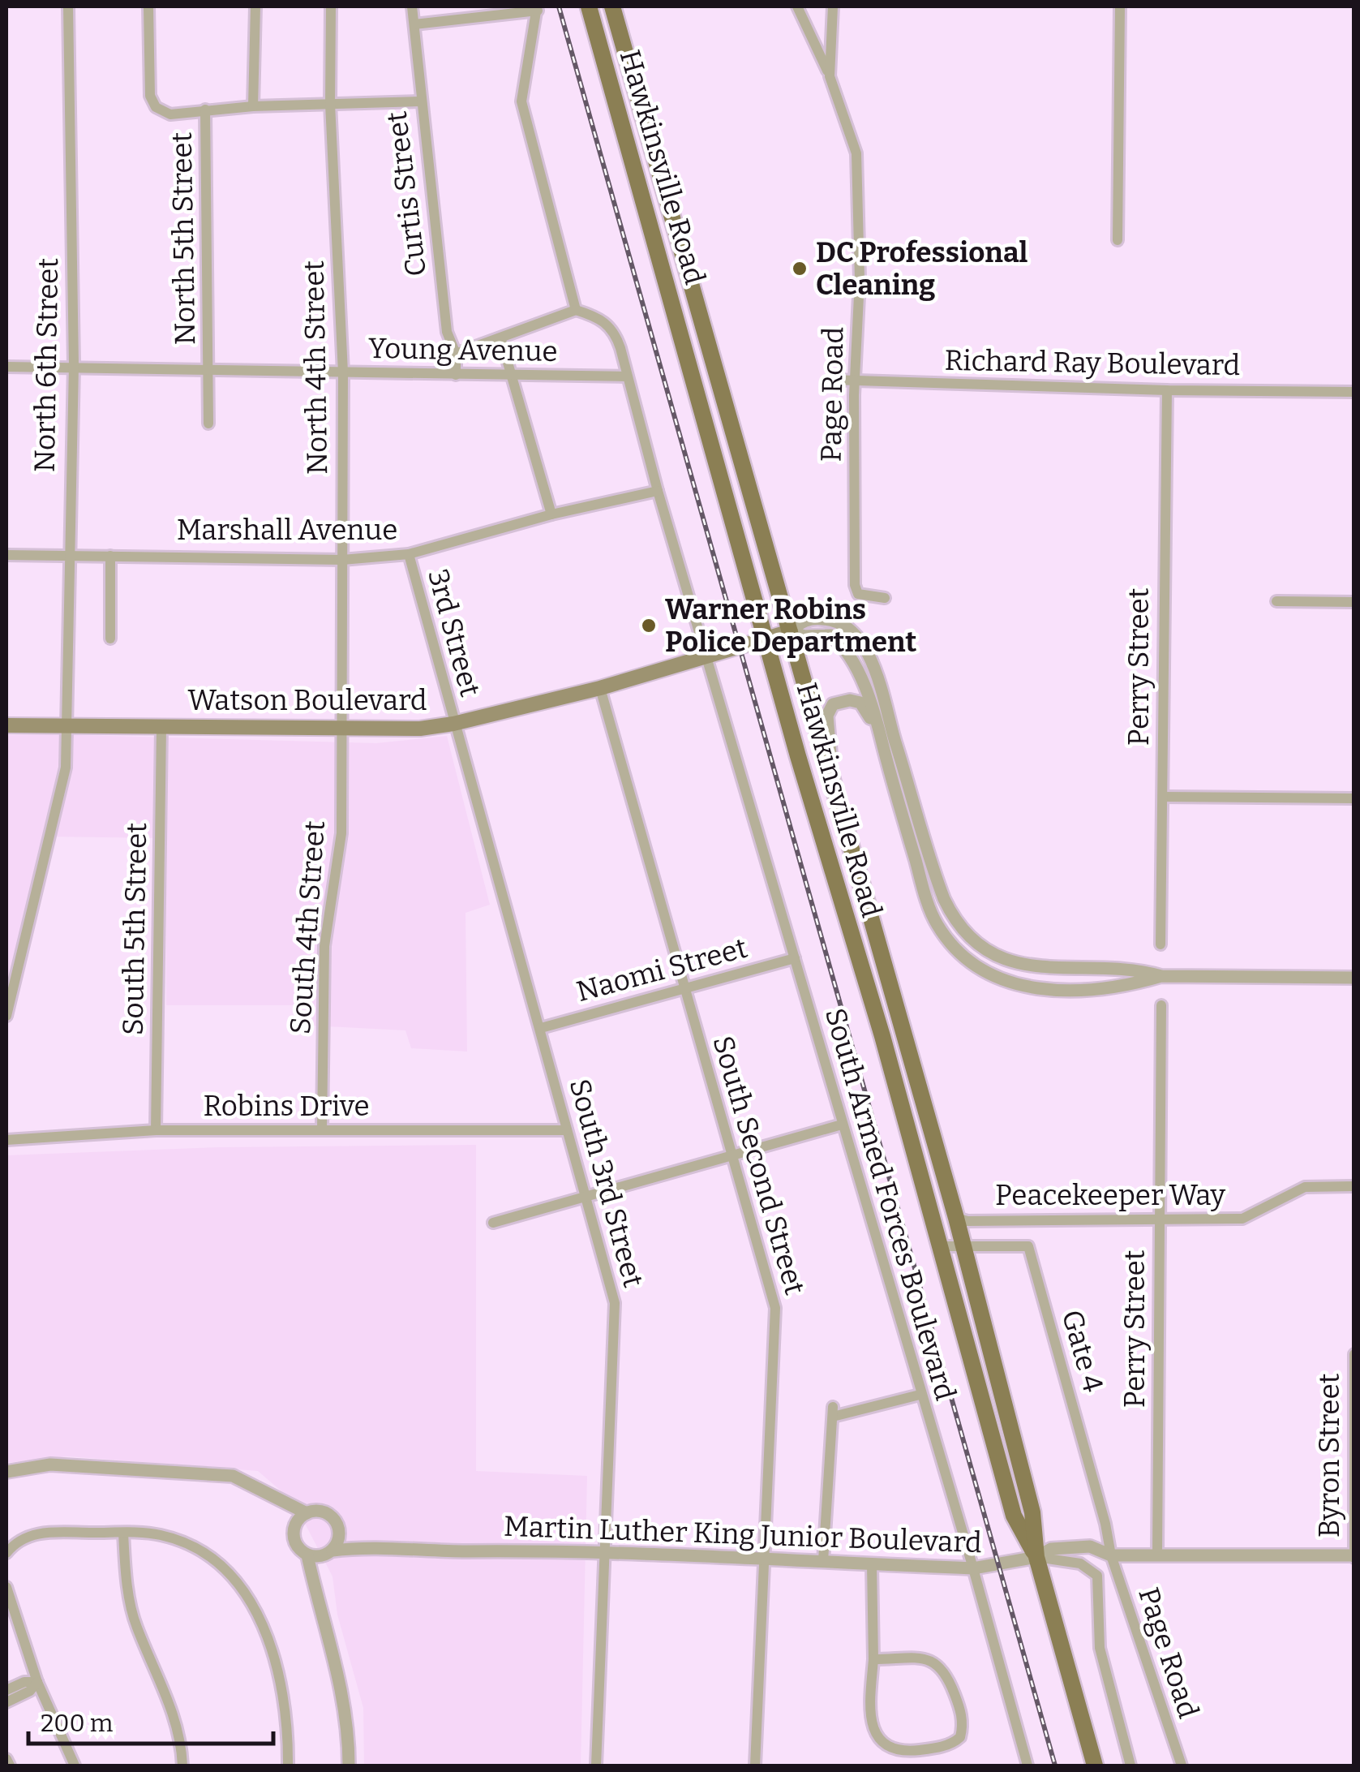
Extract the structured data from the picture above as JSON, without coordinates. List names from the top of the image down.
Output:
{
  "streets": {
    "main road": ["Hawkinsville Road", "Watson Boulevard"],
    "street": [
      "Curtis Street",
      "North 5th Street",
      "Young Avenue",
      "Richard Ray Boulevard",
      "North 6th Street",
      "North 4th Street",
      "Page Road",
      "Marshall Avenue",
      "3rd Street",
      "Perry Street",
      "South 4th Street",
      "South 5th Street",
      "Naomi Street",
      "Robins Drive",
      "South Second Street",
      "South 3rd Street",
      "Peacekeeper Way",
      "South Armed Forces Boulevard",
      "Gate 4",
      "Byron Street",
      "Martin Luther King Junior Boulevard"
    ]
  },
  "crossings": [
    ["Hawkinsville Road", "Watson Boulevard"],
    ["Hawkinsville Road", "Peacekeeper Way"],
    ["Hawkinsville Road", "Gate 4"],
    ["Hawkinsville Road", "Martin Luther King Junior Boulevard"],
    ["Curtis Street", "Young Avenue"],
    ["North 5th Street", "Young Avenue"],
    ["Young Avenue", "North 6th Street"],
    ["Young Avenue", "North 4th Street"],
    ["Young Avenue", "South Armed Forces Boulevard"],
    ["Richard Ray Boulevard", "Page Road"],
    ["Richard Ray Boulevard", "Perry Street"],
    ["North 6th Street", "Marshall Avenue"],
    ["North 6th Street", "Watson Boulevard"],
    ["North 4th Street", "Marshall Avenue"],
    ["North 4th Street", "Watson Boulevard"],
    ["North 4th Street", "South 4th Street"],
    ["Page Road", "Gate 4"],
    ["Page Road", "Martin Luther King Junior Boulevard"],
    ["Marshall Avenue", "3rd Street"],
    ["Marshall Avenue", "South Armed Forces Boulevard"],
    ["3rd Street", "Watson Boulevard"],
    ["3rd Street", "South 3rd Street"],
    ["Perry Street", "Peacekeeper Way"],
    ["Perry Street", "Martin Luther King Junior Boulevard"],
    ["Watson Boulevard", "South 4th Street"],
    ["Watson Boulevard", "South 5th Street"],
    ["Watson Boulevard", "South Second Street"],
    ["Watson Boulevard", "South 3rd Street"],
    ["Watson Boulevard", "South Armed Forces Boulevard"],
    ["South 4th Street", "Robins Drive"],
    ["South 5th Street", "Robins Drive"],
    ["Naomi Street", "South Second Street"],
    ["Naomi Street", "South 3rd Street"],
    ["Naomi Street", "South Armed Forces Boulevard"],
    ["Robins Drive", "South 3rd Street"],
    ["South Second Street", "Martin Luther King Junior Boulevard"],
    ["South 3rd Street", "Martin Luther King Junior Boulevard"],
    ["South Armed Forces Boulevard", "Martin Luther King Junior Boulevard"],
    ["Gate 4", "Martin Luther King Junior Boulevard"],
    ["Byron Street", "Martin Luther King Junior Boulevard"]
  ],
  "places": ["DC Professional Cleaning", "Warner Robins Police Department"],
  "scale_bar": "200 m"
}
